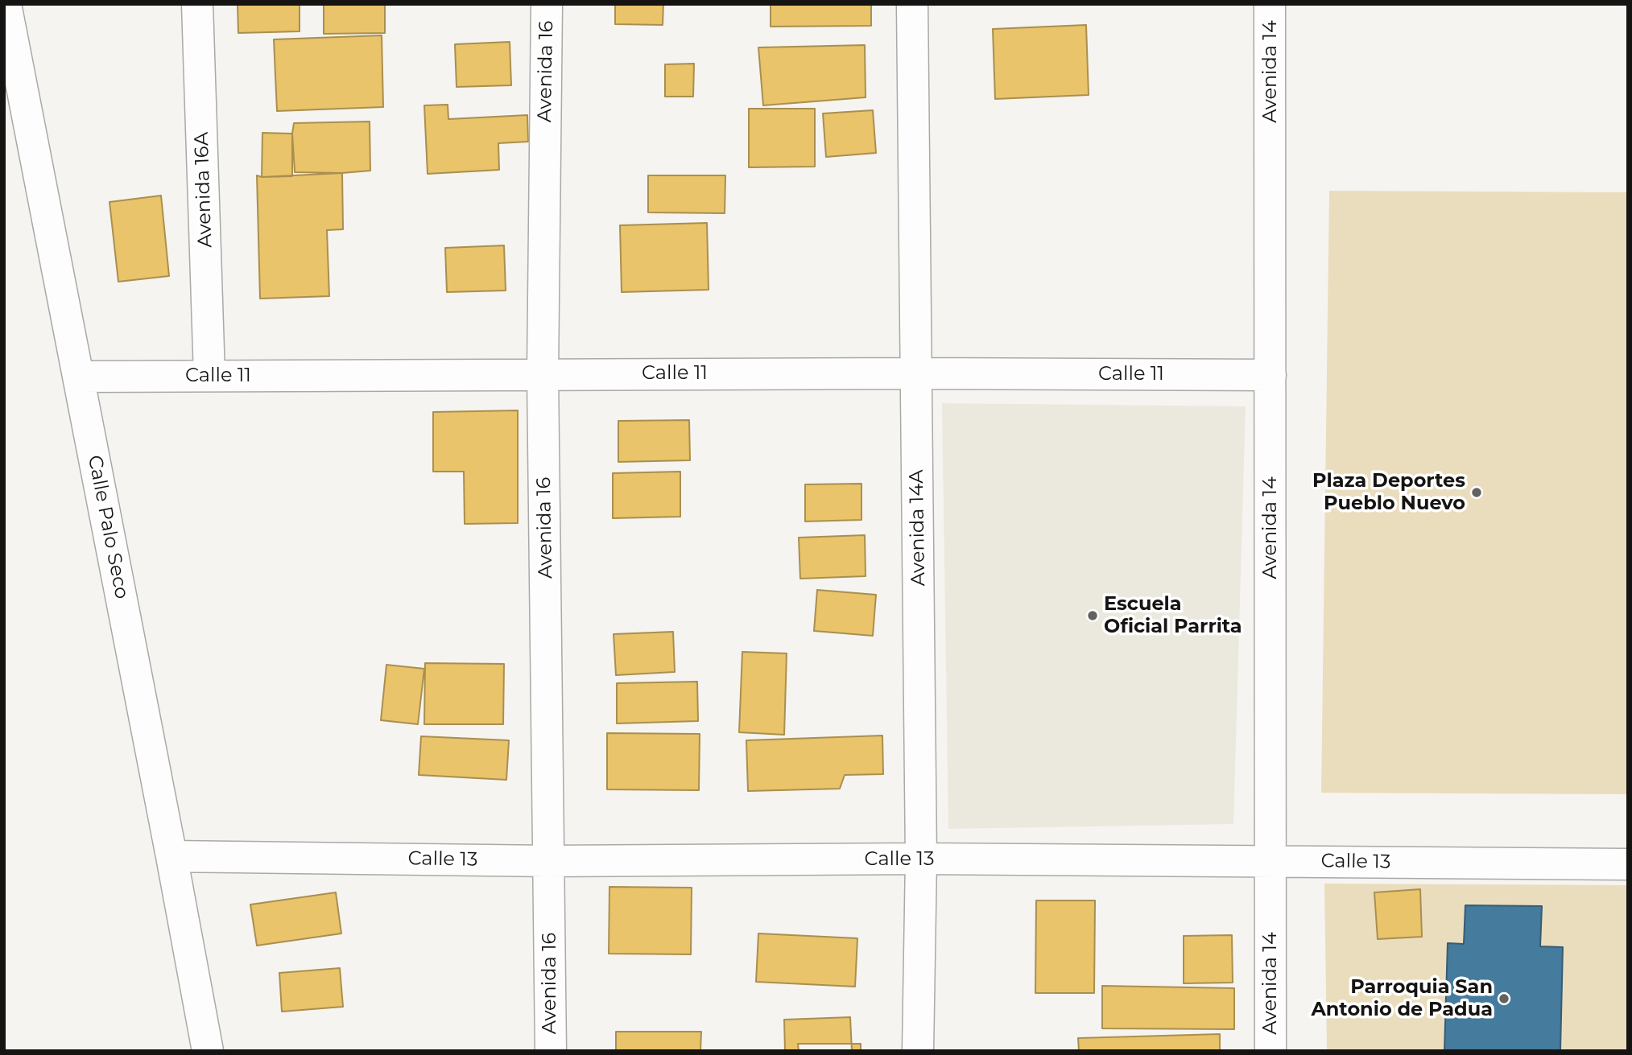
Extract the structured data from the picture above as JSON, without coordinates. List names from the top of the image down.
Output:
{
  "streets": {
    "street": [
      "Avenida 16",
      "Avenida 14",
      "Avenida 16A",
      "Calle 11",
      "Calle Palo Seco",
      "Avenida 14A",
      "Calle 13"
    ]
  },
  "crossings": [
    ["Avenida 16", "Calle 11"],
    ["Avenida 16", "Calle 13"],
    ["Avenida 14", "Calle 11"],
    ["Avenida 14", "Calle 13"],
    ["Avenida 16A", "Calle 11"],
    ["Calle 11", "Calle Palo Seco"],
    ["Calle 11", "Avenida 14A"],
    ["Calle Palo Seco", "Calle 13"],
    ["Avenida 14A", "Calle 13"]
  ],
  "places": ["Plaza Deportes Pueblo Nuevo", "Escuela Oficial Parrita", "Parroquia San Antonio de Padua"]
}
